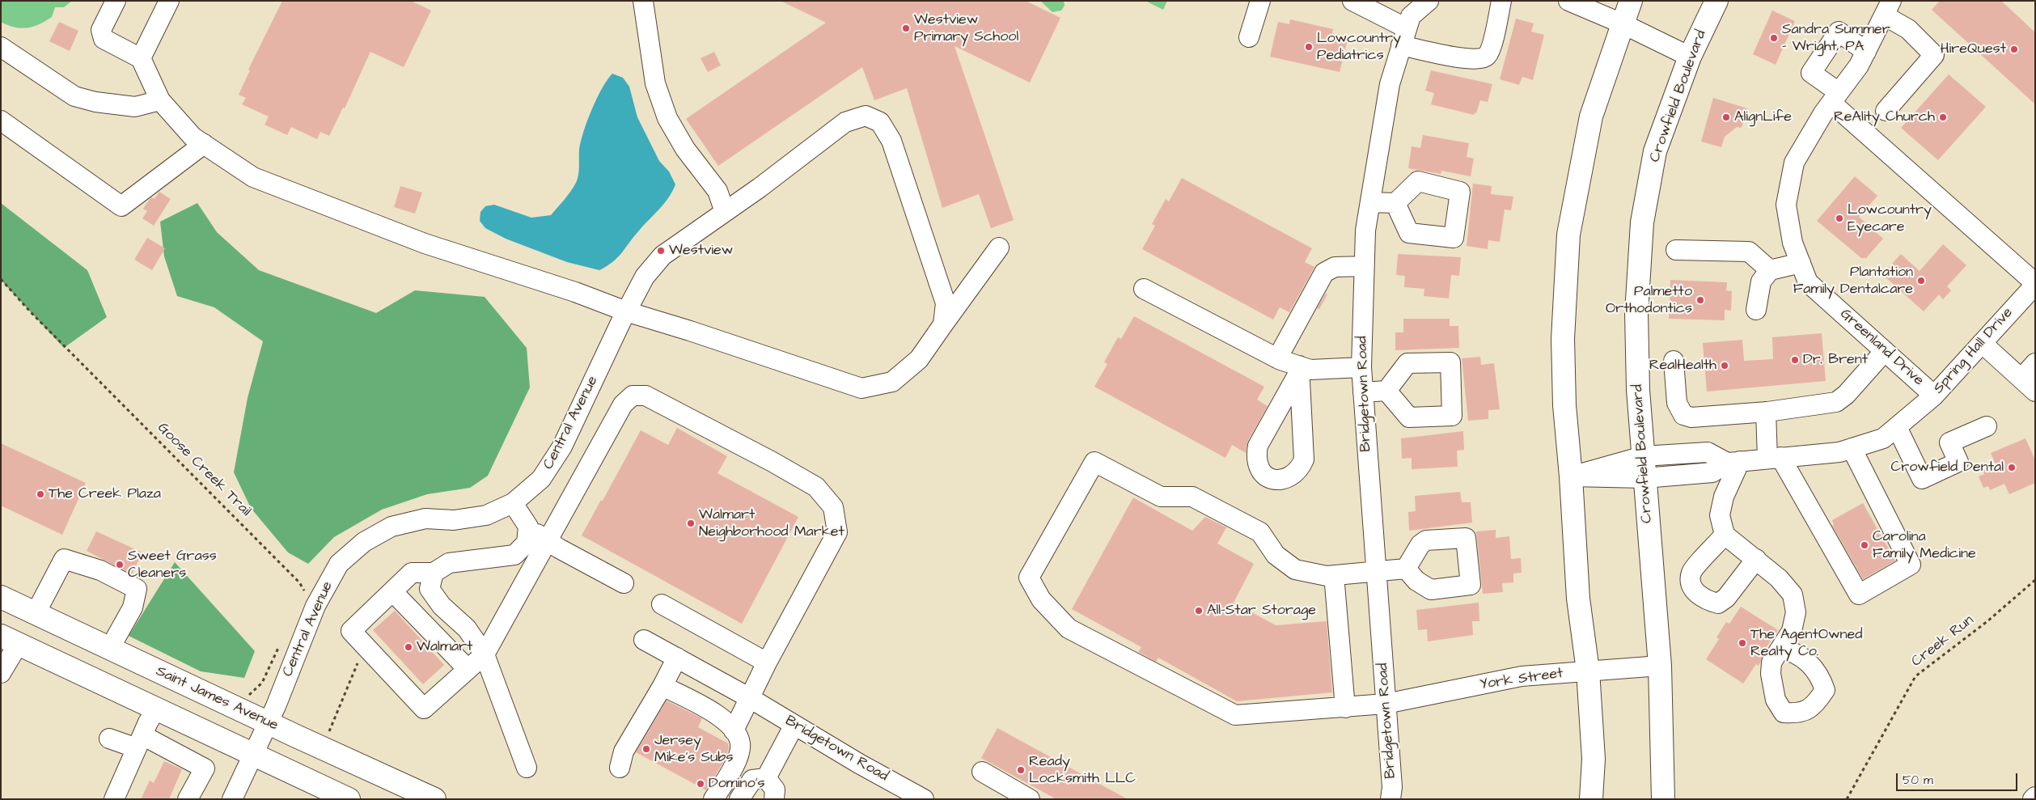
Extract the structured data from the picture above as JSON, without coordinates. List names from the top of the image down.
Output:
{
  "streets": {
    "main road": ["Crowfield Boulevard", "Saint James Avenue"],
    "street": [
      "Greenland Drive",
      "Spring Hall Drive",
      "Bridgetown Road",
      "Central Avenue",
      "York Street"
    ],
    "path": ["Goose Creek Trail", "Creek Run"]
  },
  "crossings": [
    ["Crowfield Boulevard", "Spring Hall Drive"],
    ["Crowfield Boulevard", "York Street"],
    ["Greenland Drive", "Spring Hall Drive"],
    ["Bridgetown Road", "York Street"],
    ["Central Avenue", "Saint James Avenue"]
  ],
  "places": [
    "Westview Primary School",
    "Sandra Summer - Wright, PA",
    "Lowcountry Pediatrics",
    "HireQuest",
    "AlignLife",
    "ReAlity Church",
    "Lowcountry Eyecare",
    "Westview",
    "Plantation Family Dentalcare",
    "Palmetto Orthodontics",
    "Dr. Brent",
    "RealHealth",
    "Crowfield Dental",
    "The Creek Plaza",
    "Walmart Neighborhood Market",
    "Carolina Family Medicine",
    "Sweet Grass Cleaners",
    "All-Star Storage",
    "The AgentOwned Realty Co.",
    "Walmart",
    "Jersey Mike's Subs",
    "Ready Locksmith LLC",
    "Domino's"
  ],
  "scale_bar": "50 m"
}
